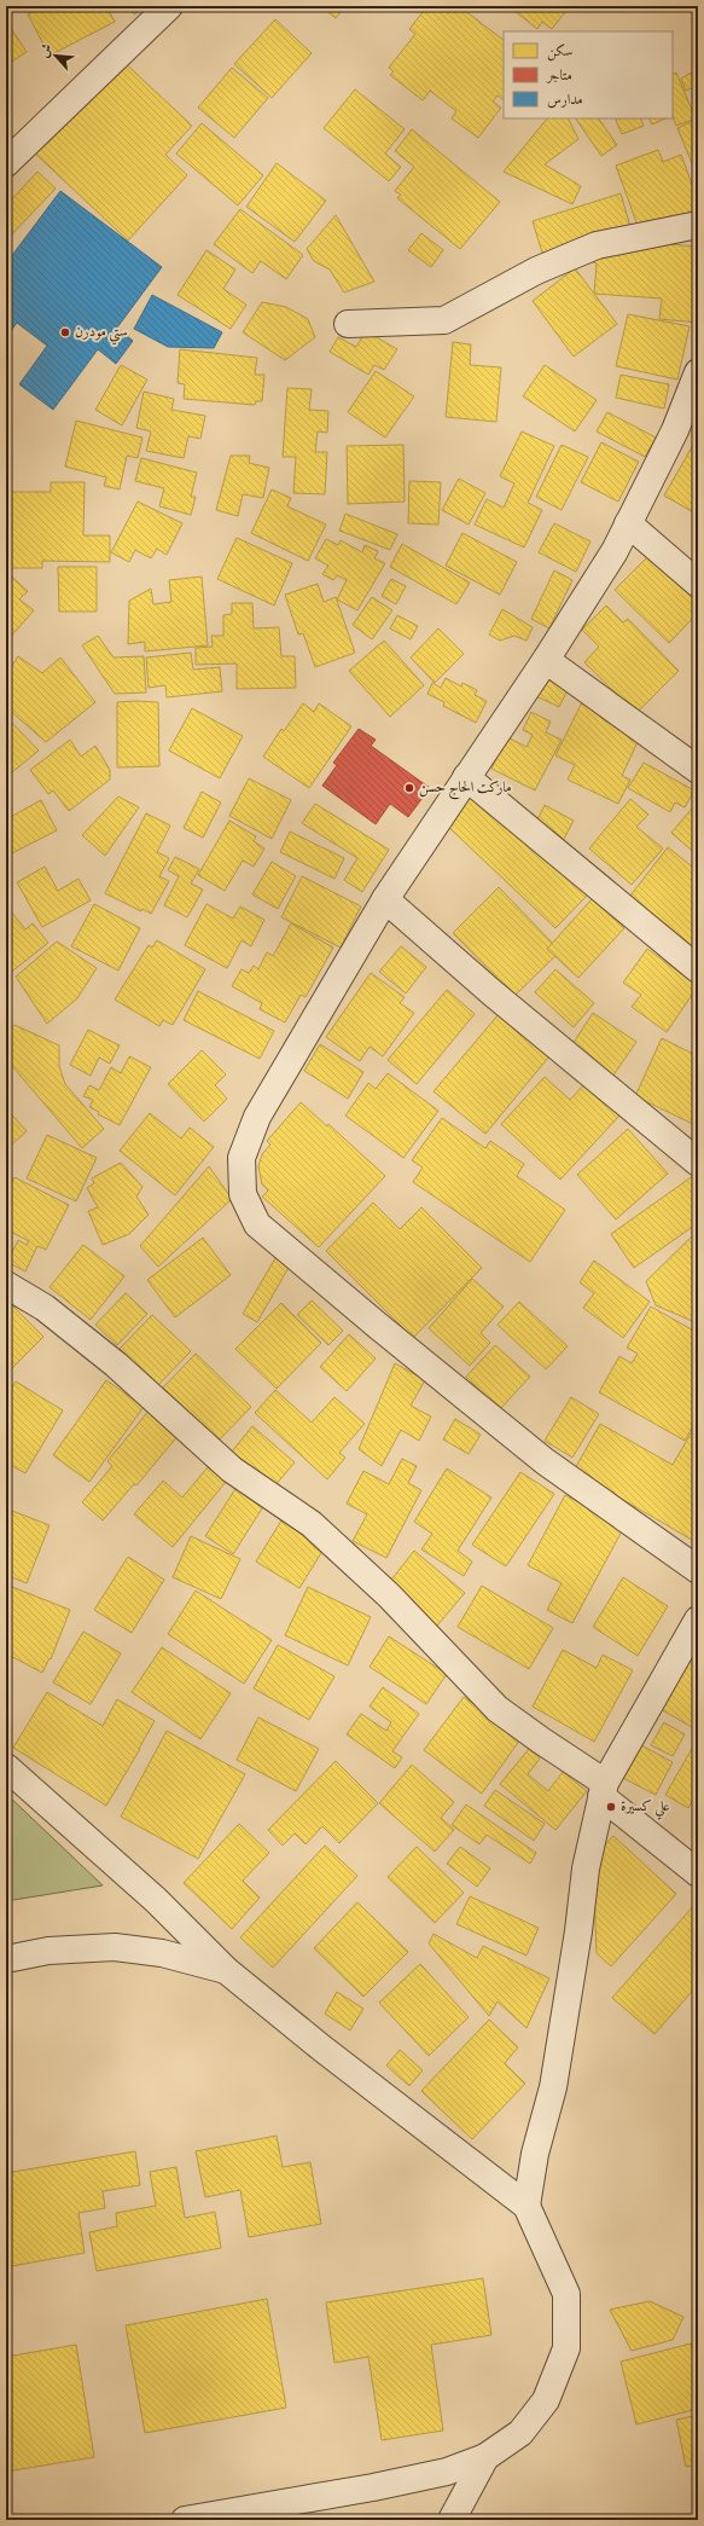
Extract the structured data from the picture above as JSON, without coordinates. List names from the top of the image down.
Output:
{
  "places": ["ستي مودرن", "ماركت الحاج حسن", "علي كسيرة"],
  "legend": ["سكن", "متاجر", "مدارس"],
  "north": "top left"
}
